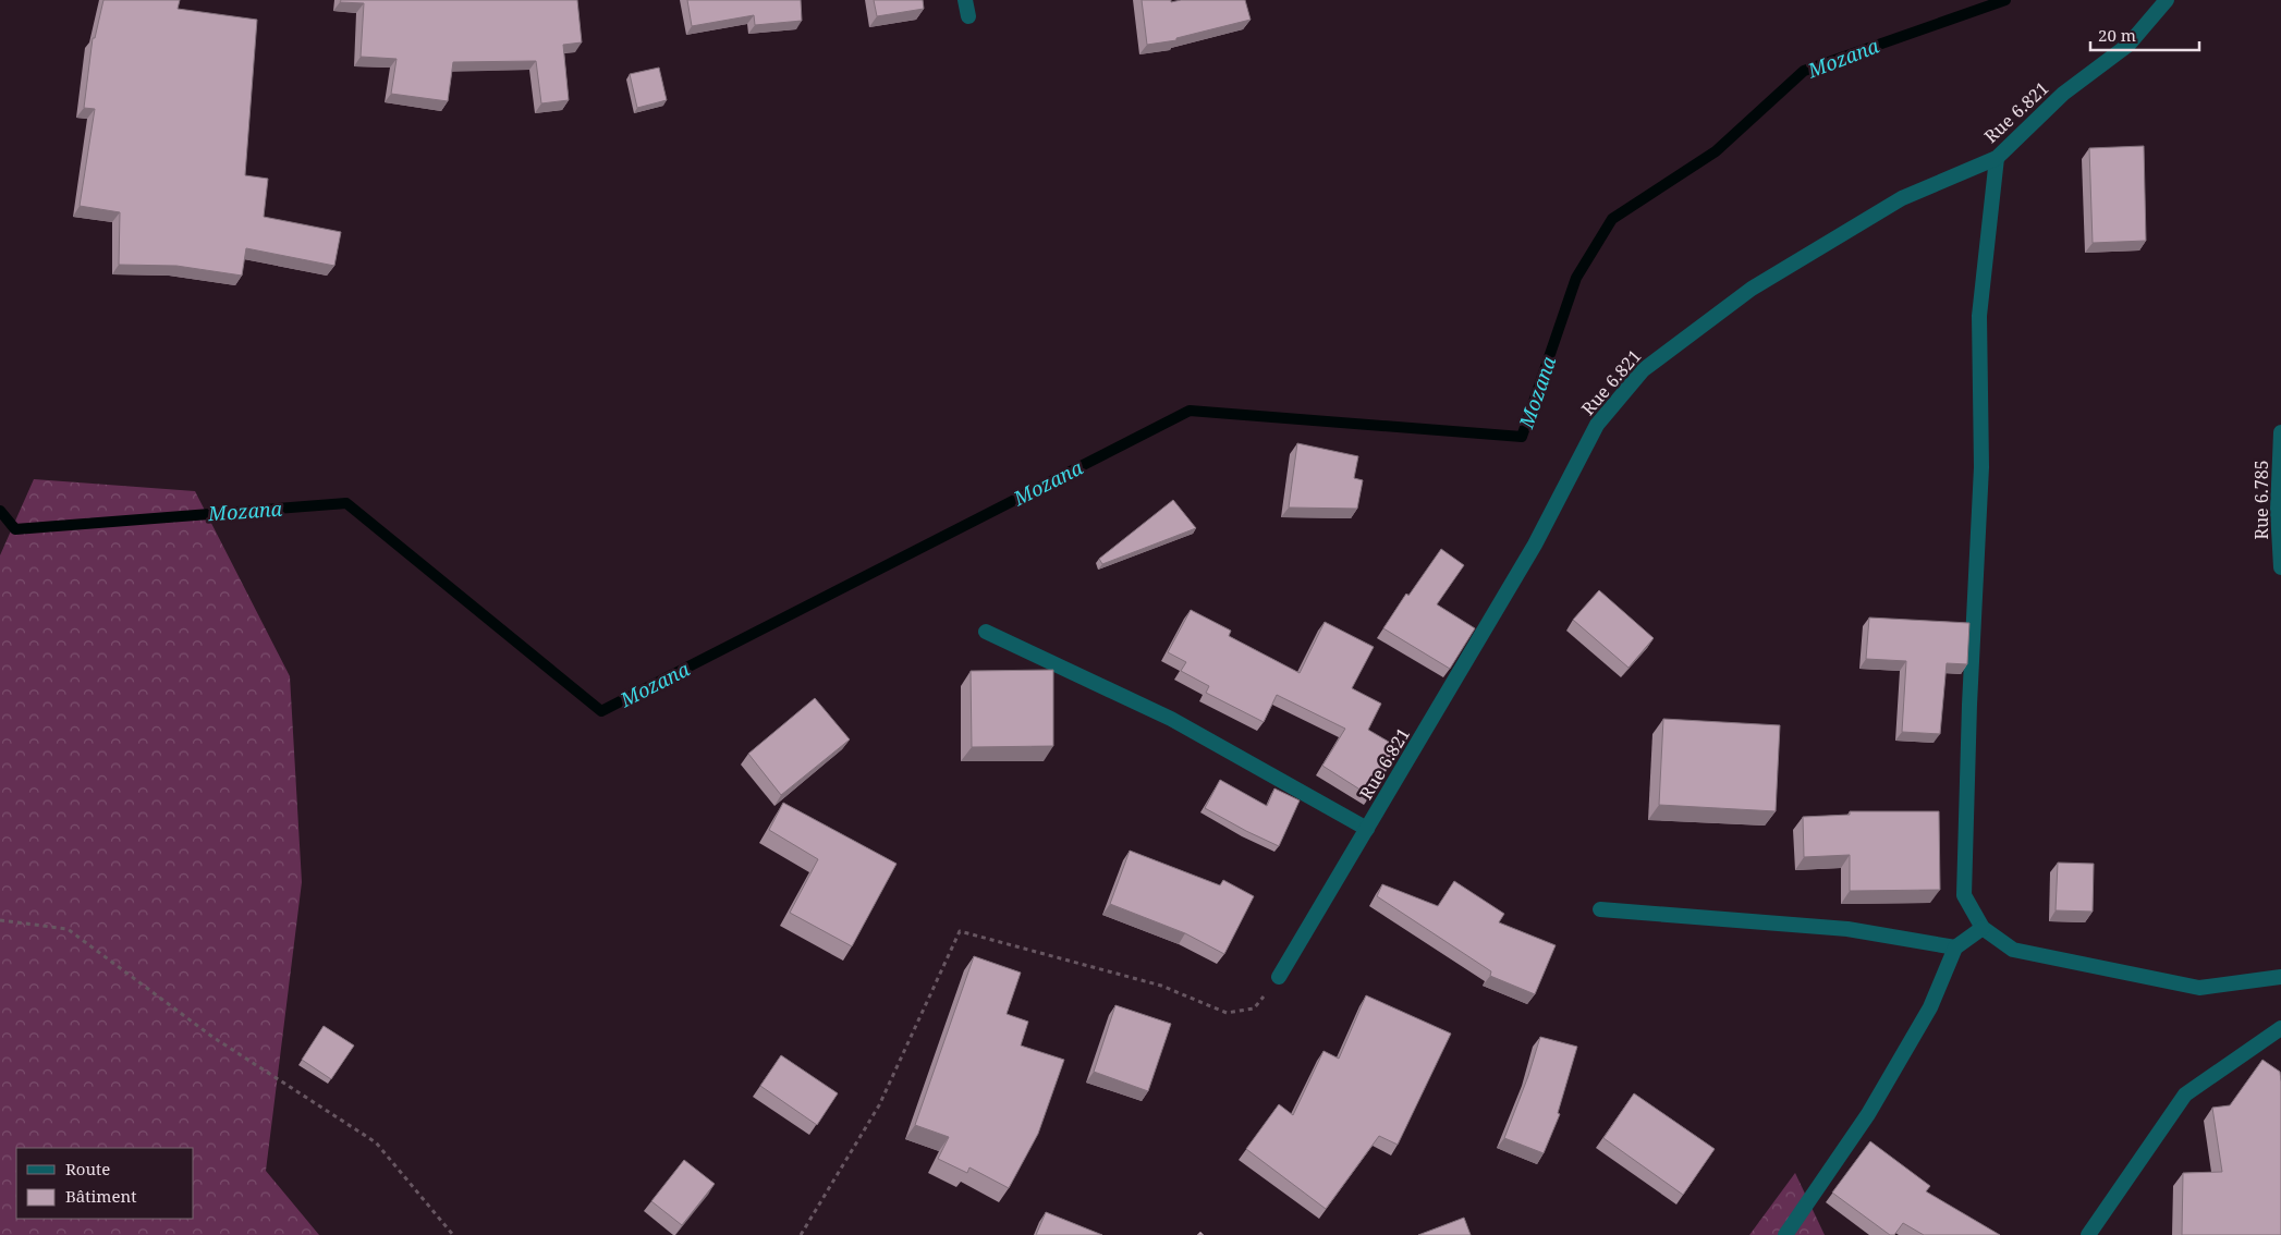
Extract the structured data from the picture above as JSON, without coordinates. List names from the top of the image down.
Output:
{
  "streets": {
    "street": ["Rue 6.821", "Rue 6.785"]
  },
  "water": ["Mozana"],
  "legend": ["Route", "Bâtiment"],
  "scale_bar": "20 m"
}
